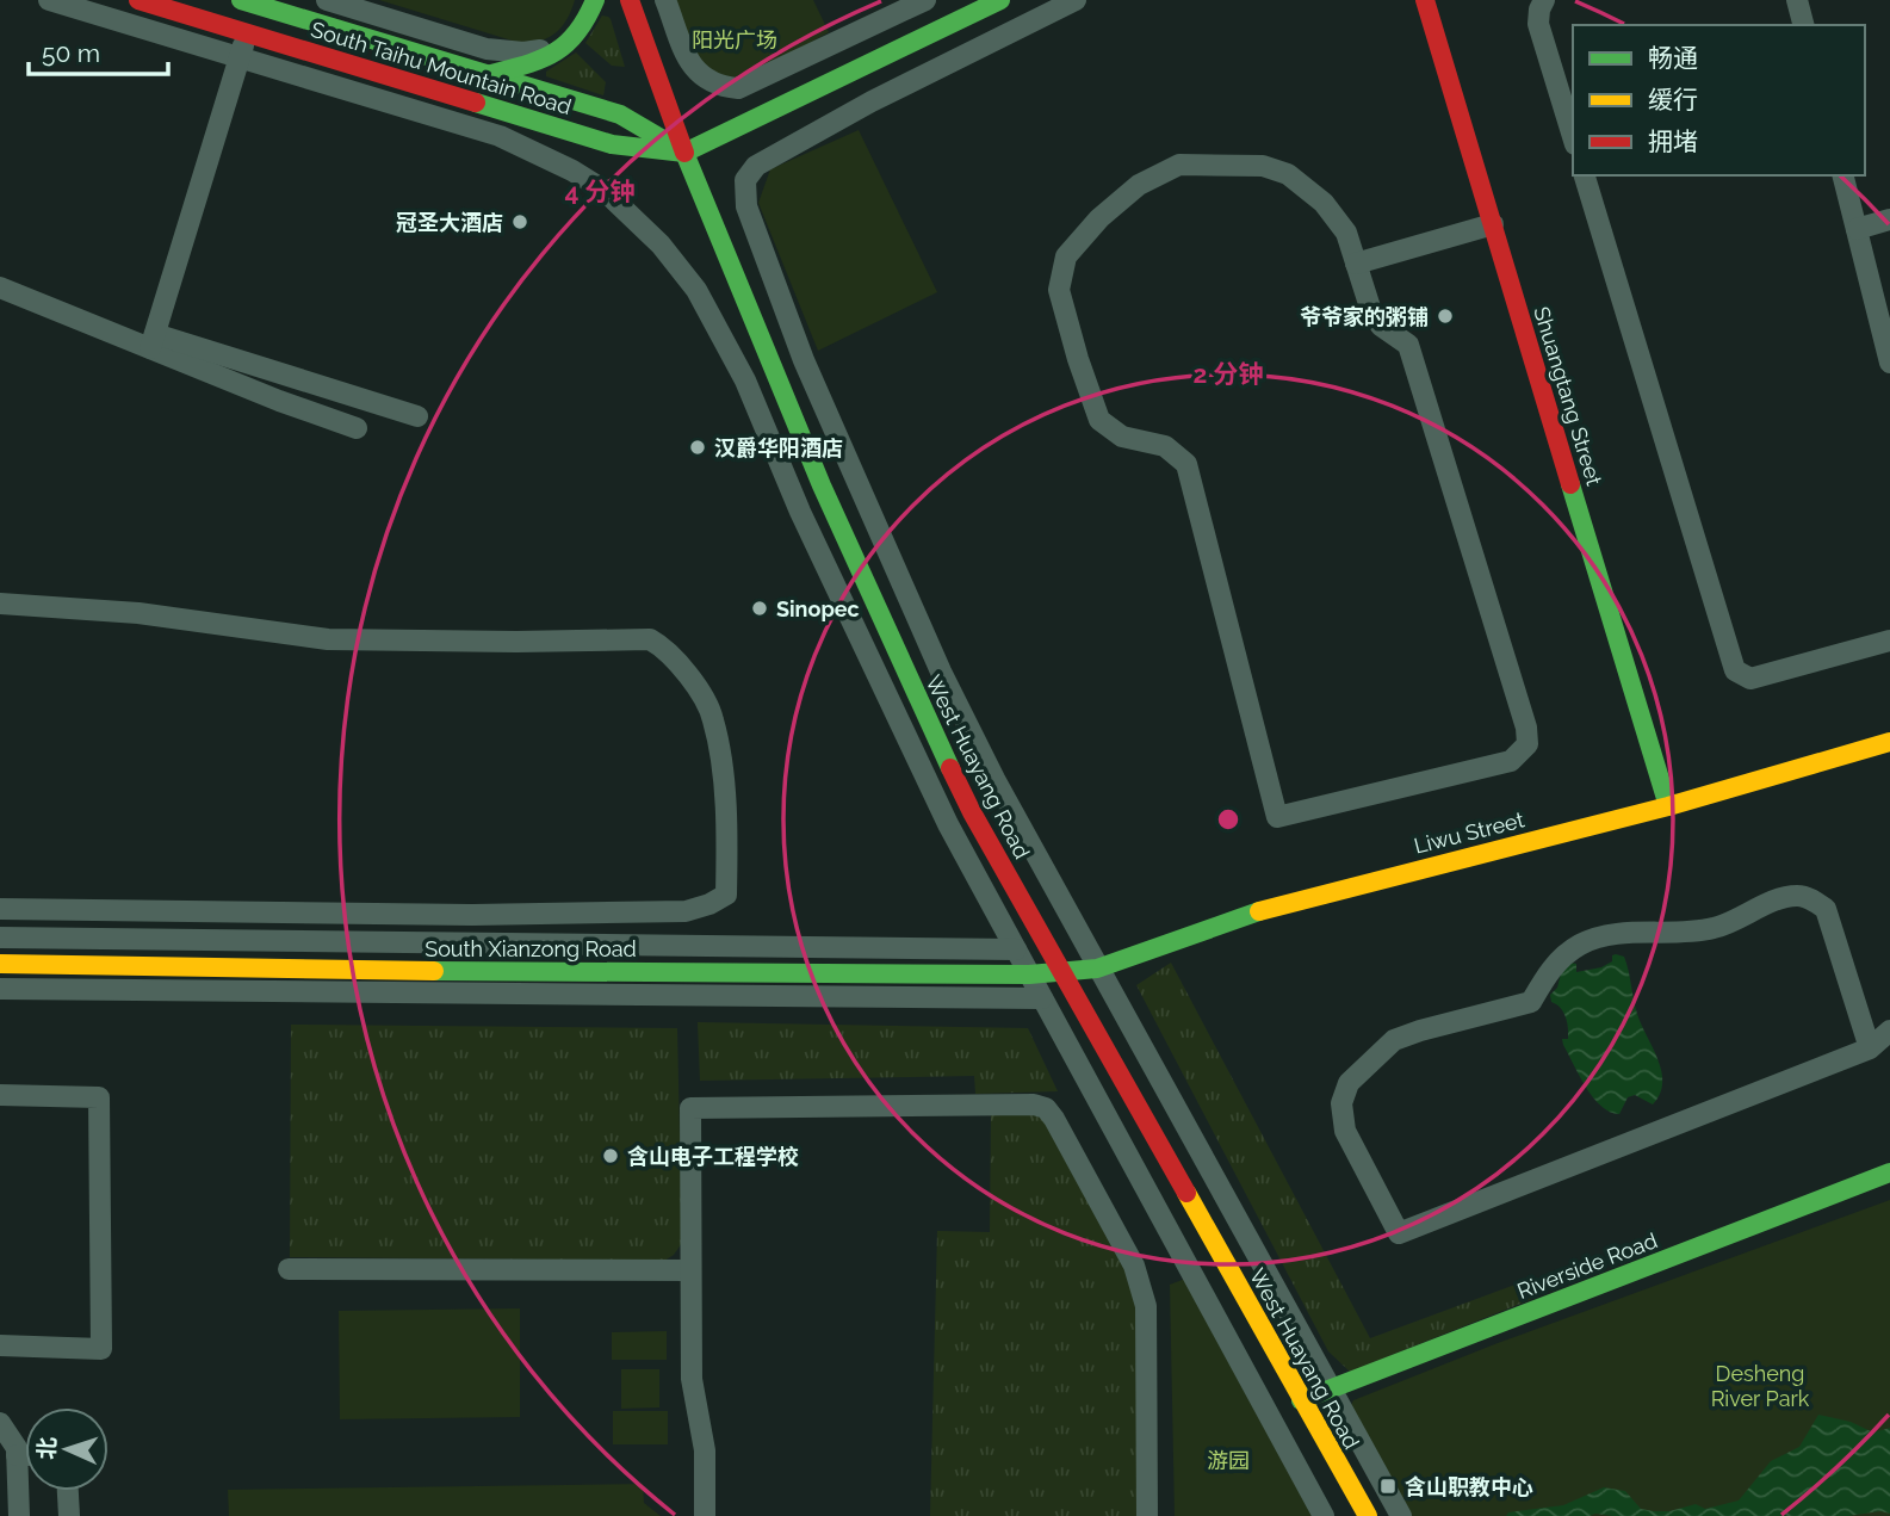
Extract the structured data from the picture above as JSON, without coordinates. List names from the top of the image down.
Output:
{
  "streets": {
    "main road": [
      "South Taihu Mountain Road",
      "Shuangtang Street",
      "West Huayang Road",
      "Liwu Street",
      "South Xianzong Road",
      "Riverside Road"
    ]
  },
  "crossings": [
    ["South Taihu Mountain Road", "West Huayang Road"],
    ["Shuangtang Street", "Liwu Street"],
    ["West Huayang Road", "Liwu Street"],
    ["West Huayang Road", "South Xianzong Road"],
    ["West Huayang Road", "Riverside Road"],
    ["Liwu Street", "South Xianzong Road"]
  ],
  "parks": ["阳光广场", "Desheng River Park", "游园"],
  "places": {
    "other": [
      "冠圣大酒店",
      "爷爷家的粥铺",
      "汉爵华阳酒店",
      "Sinopec",
      "含山电子工程学校"
    ],
    "transit": ["含山职教中心"]
  },
  "legend": ["畅通", "缓行", "拥堵"],
  "scale_bar": "50 m",
  "north": "left",
  "rings": ["4 分钟", "2 分钟"]
}
